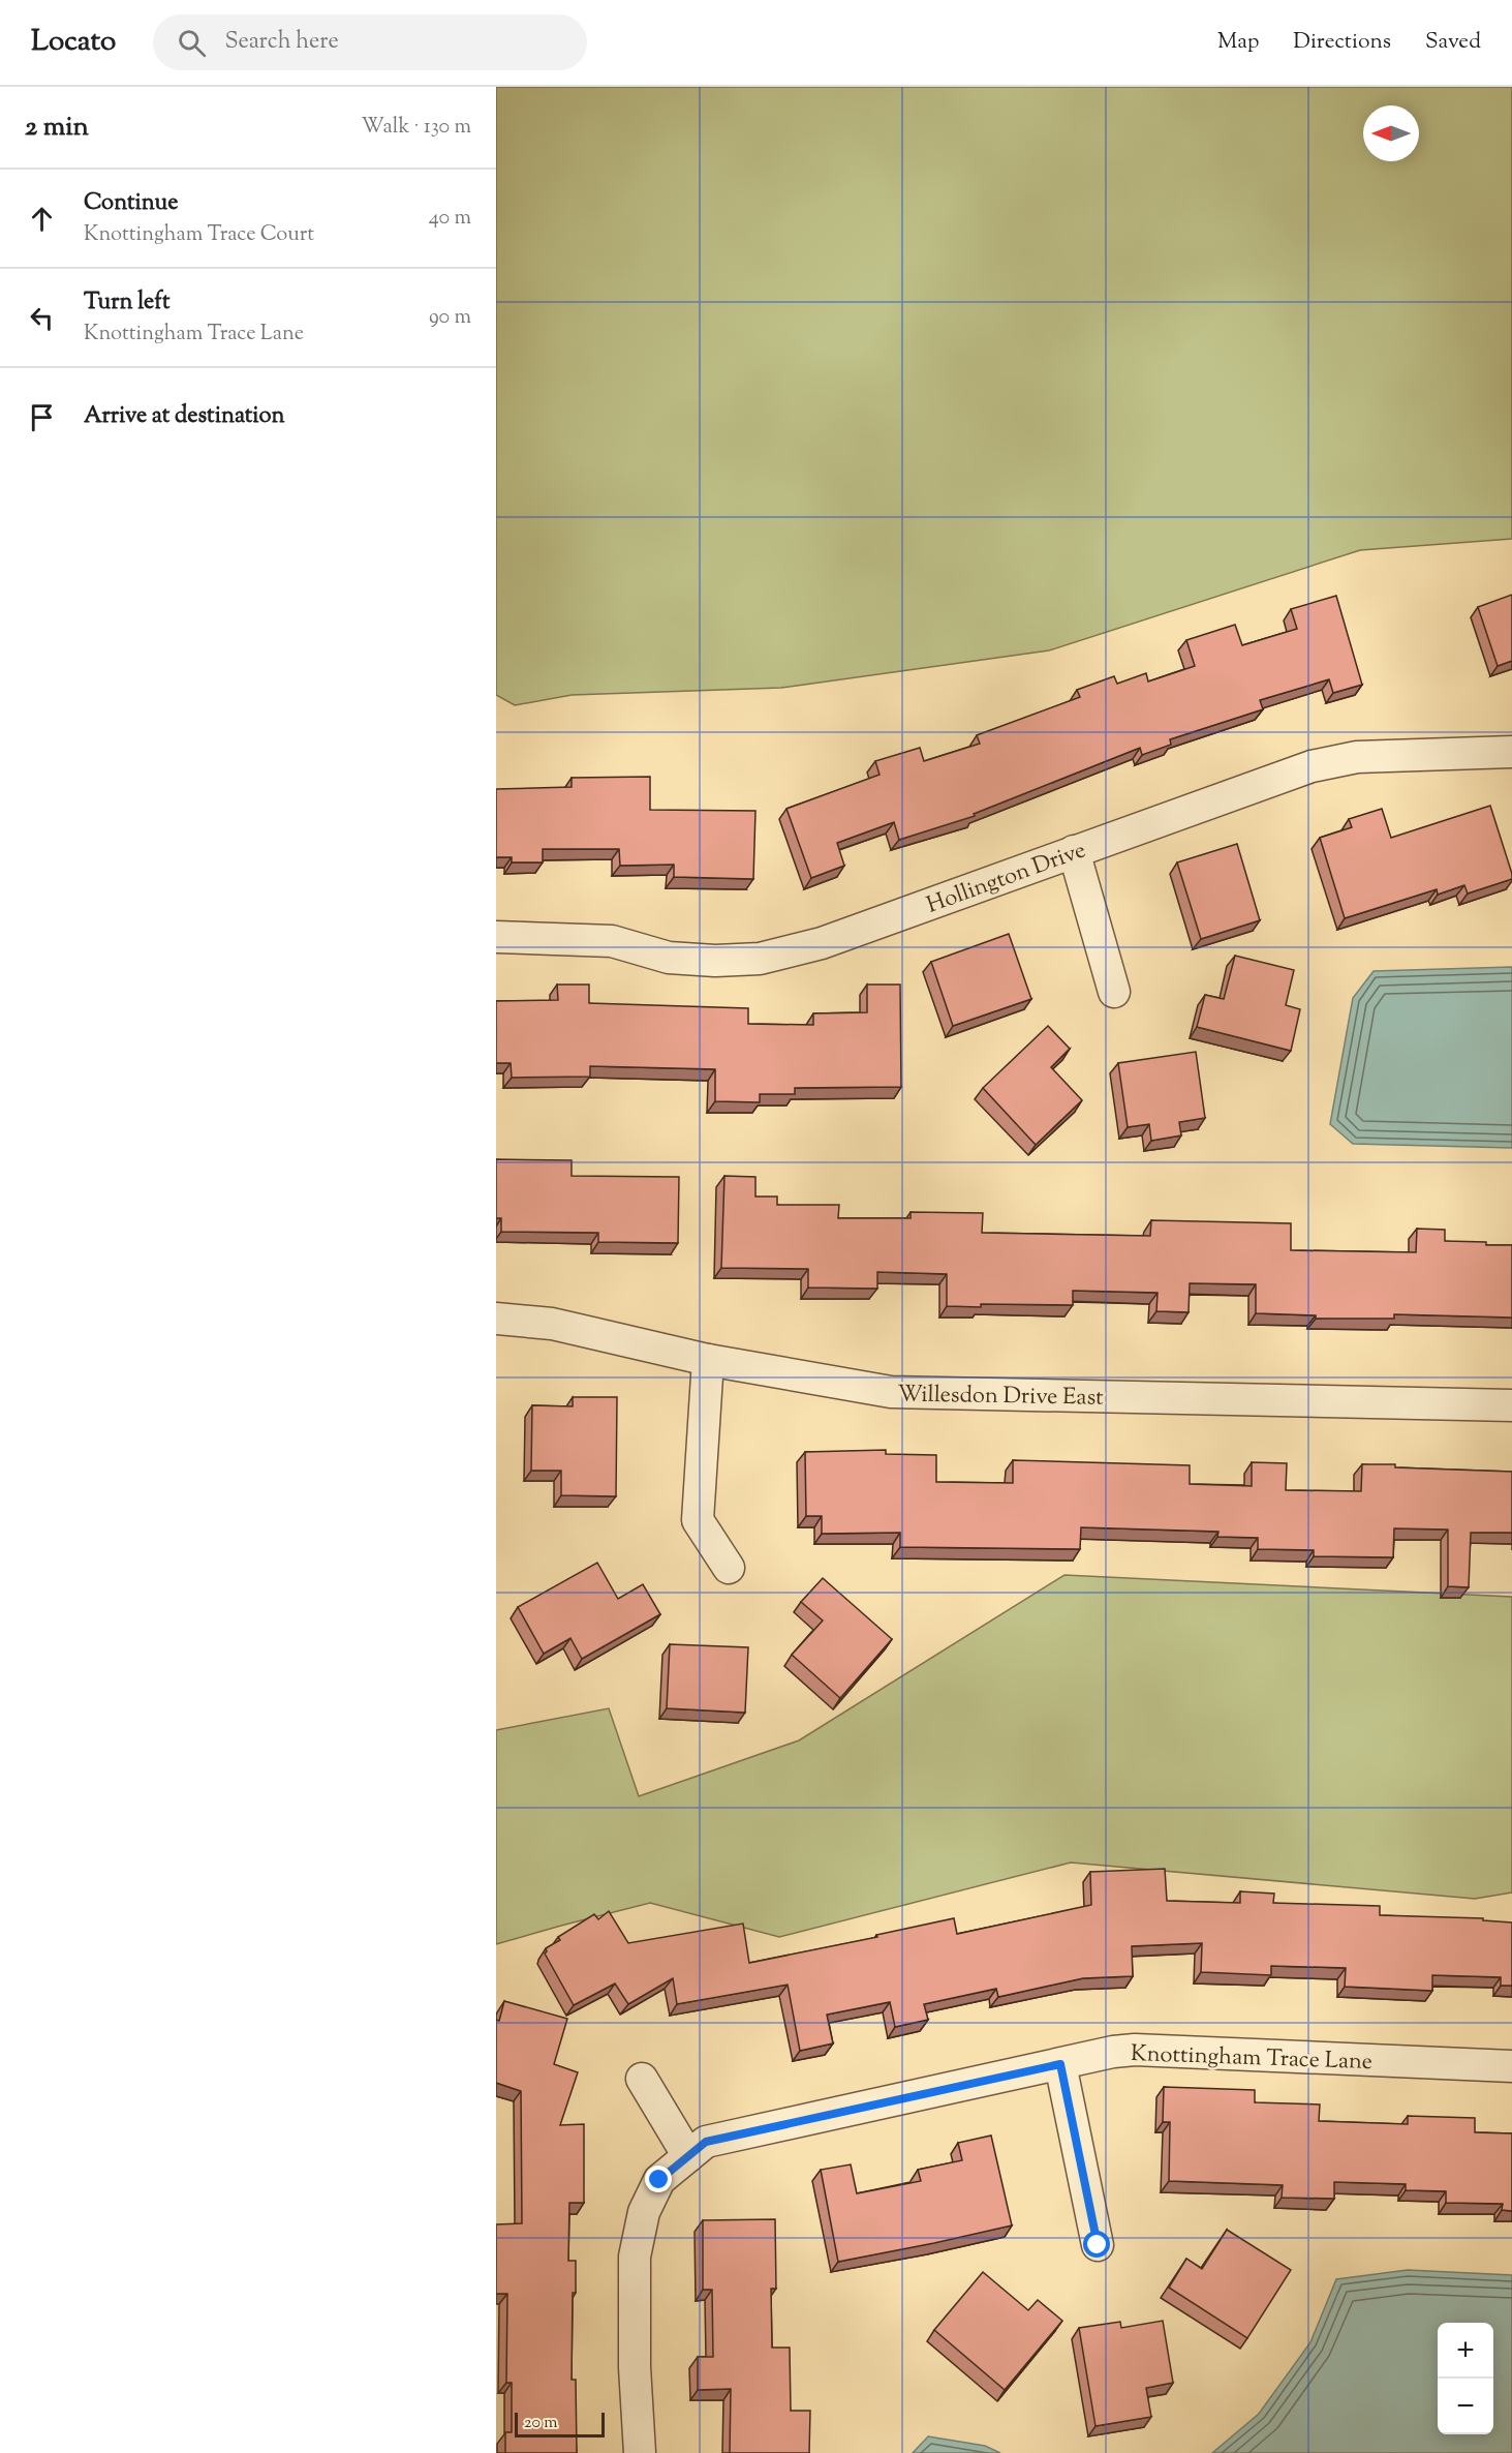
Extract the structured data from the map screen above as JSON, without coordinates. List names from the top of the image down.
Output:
{
  "streets": {
    "street": ["Hollington Drive", "Willesdon Drive East", "Knottingham Trace Lane"]
  },
  "scale_bar": "20 m",
  "north": "left",
  "page": {
    "header": "Locato",
    "search": "Search here",
    "nav": ["Map", "Directions", "Saved"],
    "heading": ["2 min", "Walk · 130 m"],
    "list": [
      ["Continue", "Knottingham Trace Court", "40 m"],
      ["Turn left", "Knottingham Trace Lane", "90 m"],
      "Arrive at destination"
    ],
    "map_buttons": ["+", "−"],
    "scale": "20 m"
  }
}
